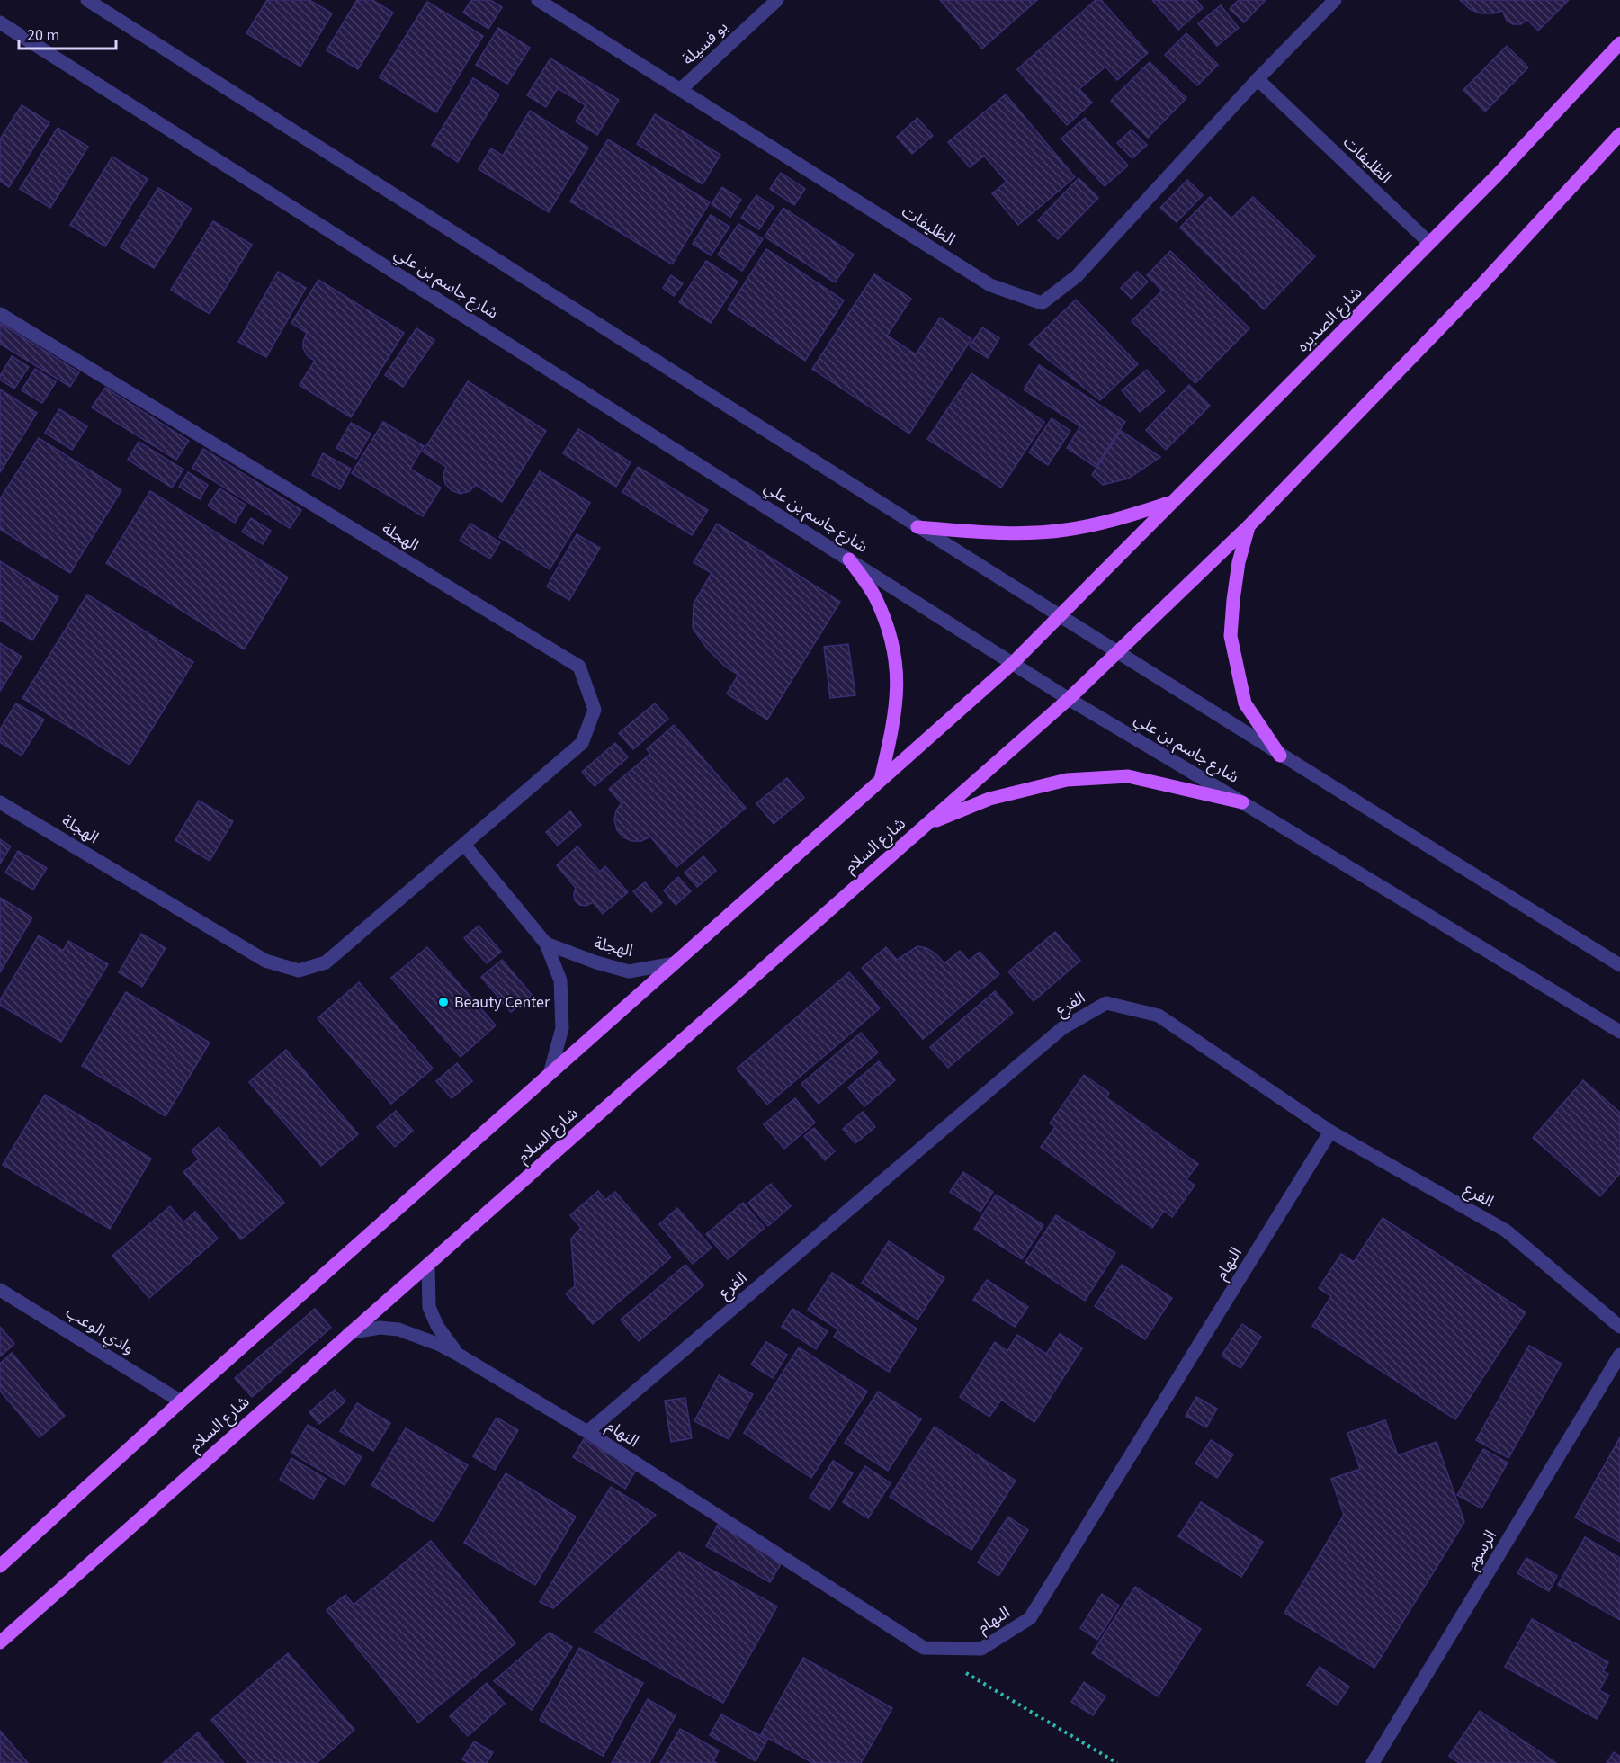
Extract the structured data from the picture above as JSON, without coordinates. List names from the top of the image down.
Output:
{
  "streets": {
    "main road": ["شارع الصديره", "شارع السلام"],
    "street": [
      "بو فسيلة",
      "الظليفات",
      "شارع جاسم بن علي",
      "الهجلة",
      "الفرع",
      "النهام",
      "وادي الوعب",
      "الرسوم"
    ]
  },
  "crossings": [
    ["بو فسيلة", "الظليفات"],
    ["الظليفات", "شارع الصديره"],
    ["شارع جاسم بن علي", "شارع السلام"],
    ["شارع السلام", "النهام"],
    ["الفرع", "النهام"]
  ],
  "places": ["Beauty Center"],
  "scale_bar": "20 m"
}
